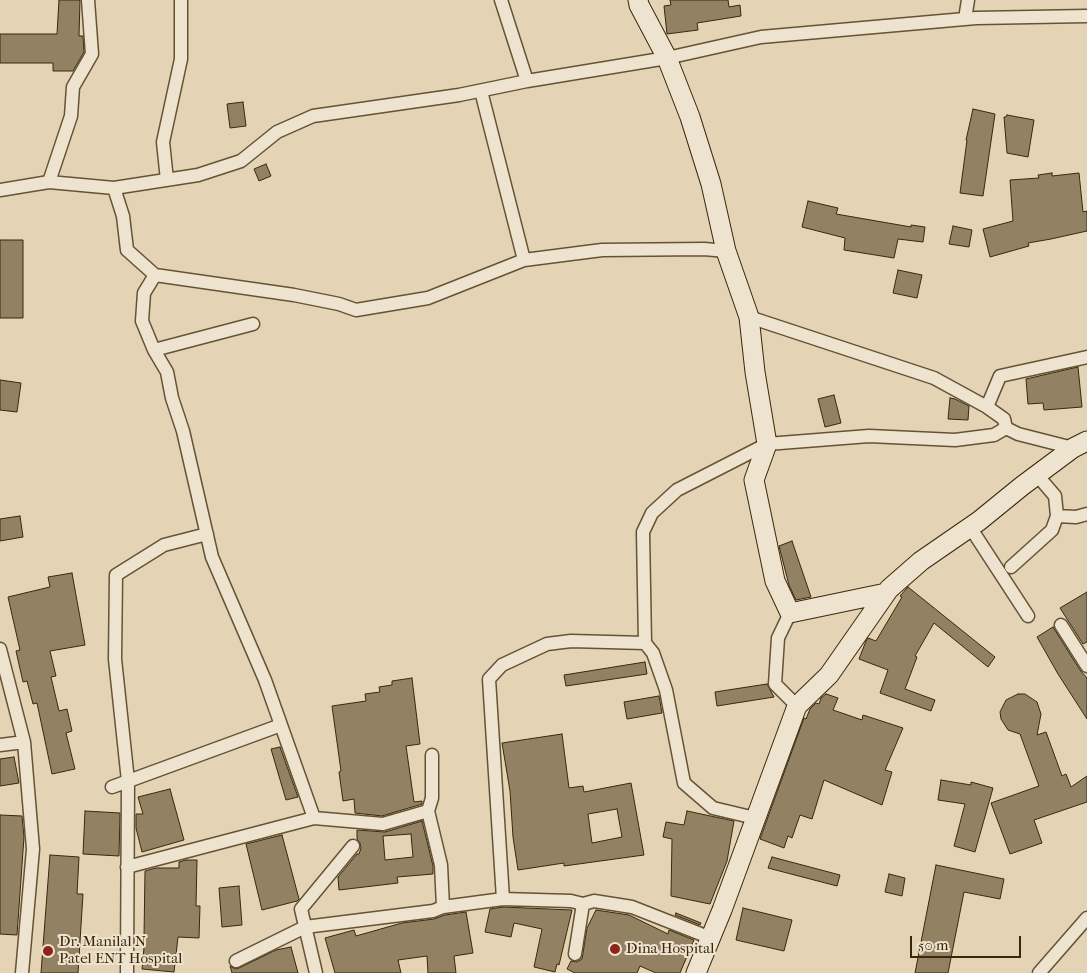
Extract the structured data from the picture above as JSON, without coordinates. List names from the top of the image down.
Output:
{
  "places": ["Dina Hospital", "Dr. Manilal N Patel ENT Hospital"],
  "scale_bar": "50 m"
}
